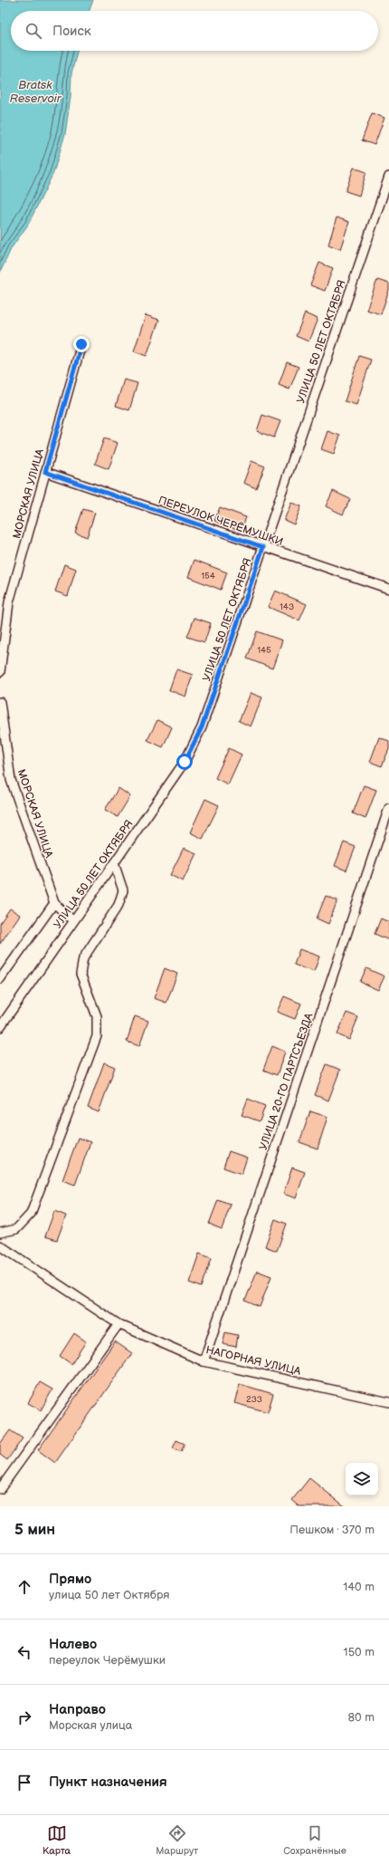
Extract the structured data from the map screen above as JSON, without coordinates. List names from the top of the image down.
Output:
{
  "streets": {
    "street": [
      "УЛИЦА 50 ЛЕТ ОКТЯБРЯ",
      "МОРСКАЯ УЛИЦА",
      "ПЕРЕУЛОК ЧЕРЁМУШКИ",
      "УЛИЦА 20-ГО ПАРТСЪЕЗДА",
      "НАГОРНАЯ УЛИЦА"
    ]
  },
  "crossings": [
    ["УЛИЦА 50 ЛЕТ ОКТЯБРЯ", "МОРСКАЯ УЛИЦА"],
    ["УЛИЦА 50 ЛЕТ ОКТЯБРЯ", "ПЕРЕУЛОК ЧЕРЁМУШКИ"],
    ["МОРСКАЯ УЛИЦА", "ПЕРЕУЛОК ЧЕРЁМУШКИ"],
    ["УЛИЦА 20-ГО ПАРТСЪЕЗДА", "НАГОРНАЯ УЛИЦА"]
  ],
  "water": ["Bratsk Reservoir"],
  "house_numbers": [
    "154",
    "143",
    "145",
    "233"
  ],
  "page": {
    "search": "Поиск",
    "heading": ["5 мин", "Пешком · 370 m"],
    "list": [
      ["Прямо", "улица 50 лет Октября", "140 m"],
      ["Налево", "переулок Черёмушки", "150 m"],
      ["Направо", "Морская улица", "80 m"],
      "Пункт назначения"
    ],
    "nav": ["Карта", "Маршрут", "Сохранённые"]
  }
}
